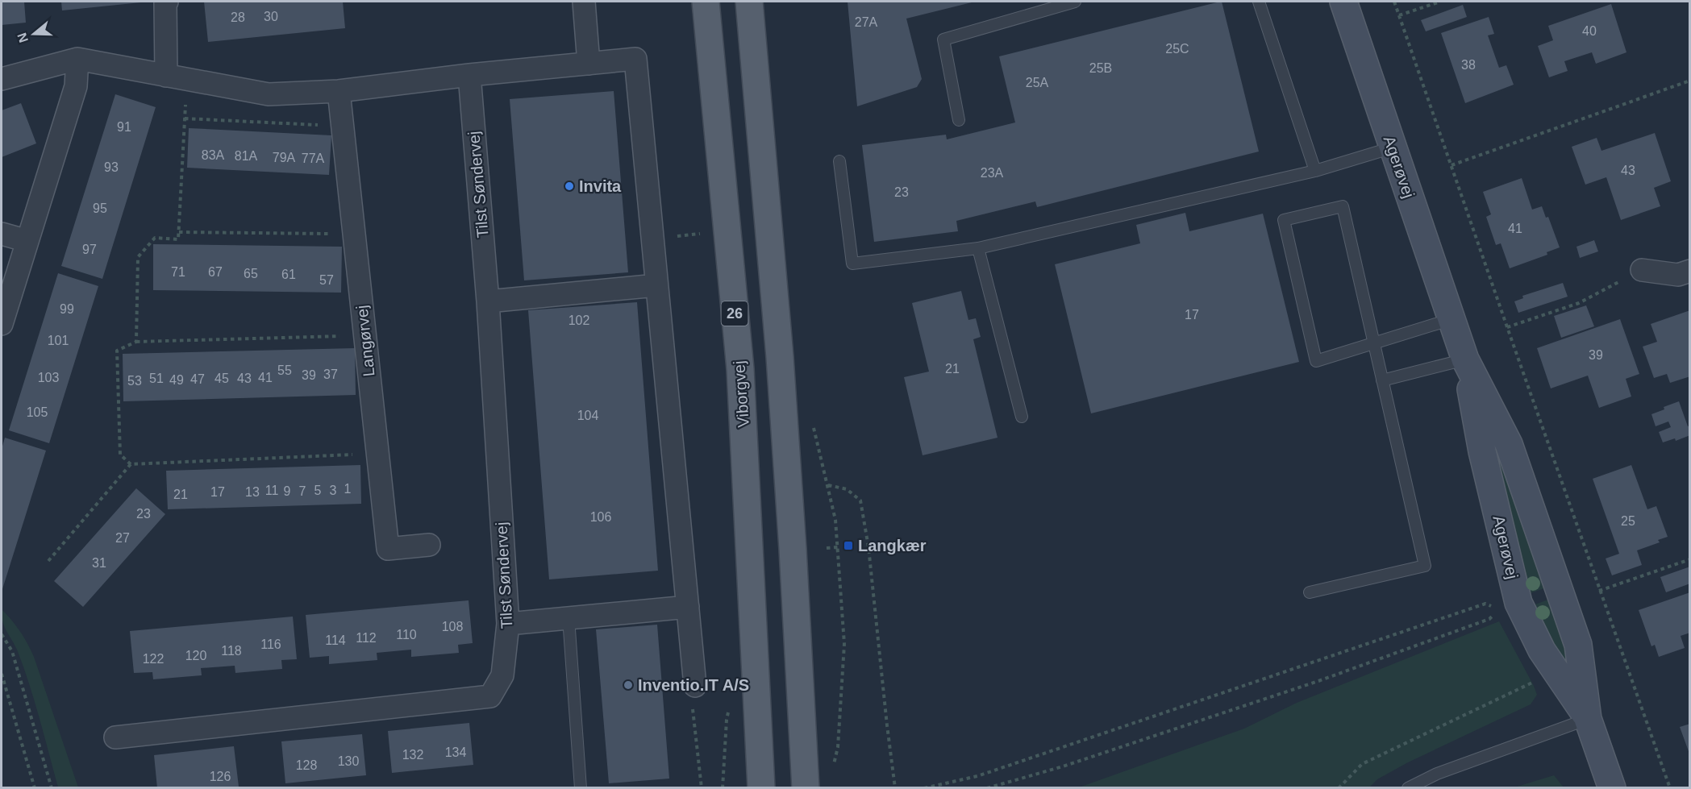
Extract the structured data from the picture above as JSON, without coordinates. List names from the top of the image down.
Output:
{
  "streets": {
    "main road": ["26", "Viborgvej"],
    "street": ["Agerøvej", "Tilst Søndervej", "Langørvej"]
  },
  "places": {
    "other": ["Invita", "Inventio.IT A/S"],
    "transit": ["Langkær"]
  },
  "house_numbers": [
    "30",
    "28",
    "27A",
    "40",
    "25C",
    "38",
    "25B",
    "25A",
    "91",
    "83A",
    "81A",
    "79A",
    "77A",
    "93",
    "43",
    "23A",
    "23",
    "95",
    "41",
    "97",
    "71",
    "67",
    "65",
    "61",
    "57",
    "99",
    "17",
    "102",
    "101",
    "39",
    "21",
    "55",
    "37",
    "39",
    "103",
    "41",
    "51",
    "45",
    "43",
    "47",
    "49",
    "53",
    "105",
    "104",
    "1",
    "11",
    "5",
    "3",
    "9",
    "7",
    "17",
    "13",
    "21",
    "23",
    "106",
    "25",
    "27",
    "31",
    "108",
    "110",
    "112",
    "114",
    "116",
    "118",
    "120",
    "122",
    "134",
    "132",
    "130",
    "128",
    "126"
  ],
  "north": "left"
}
